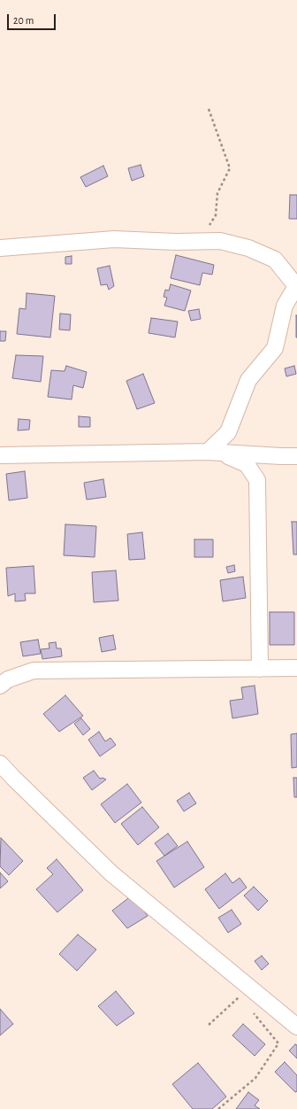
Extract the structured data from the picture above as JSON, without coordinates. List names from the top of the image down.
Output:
{
  "scale_bar": "20 m"
}
